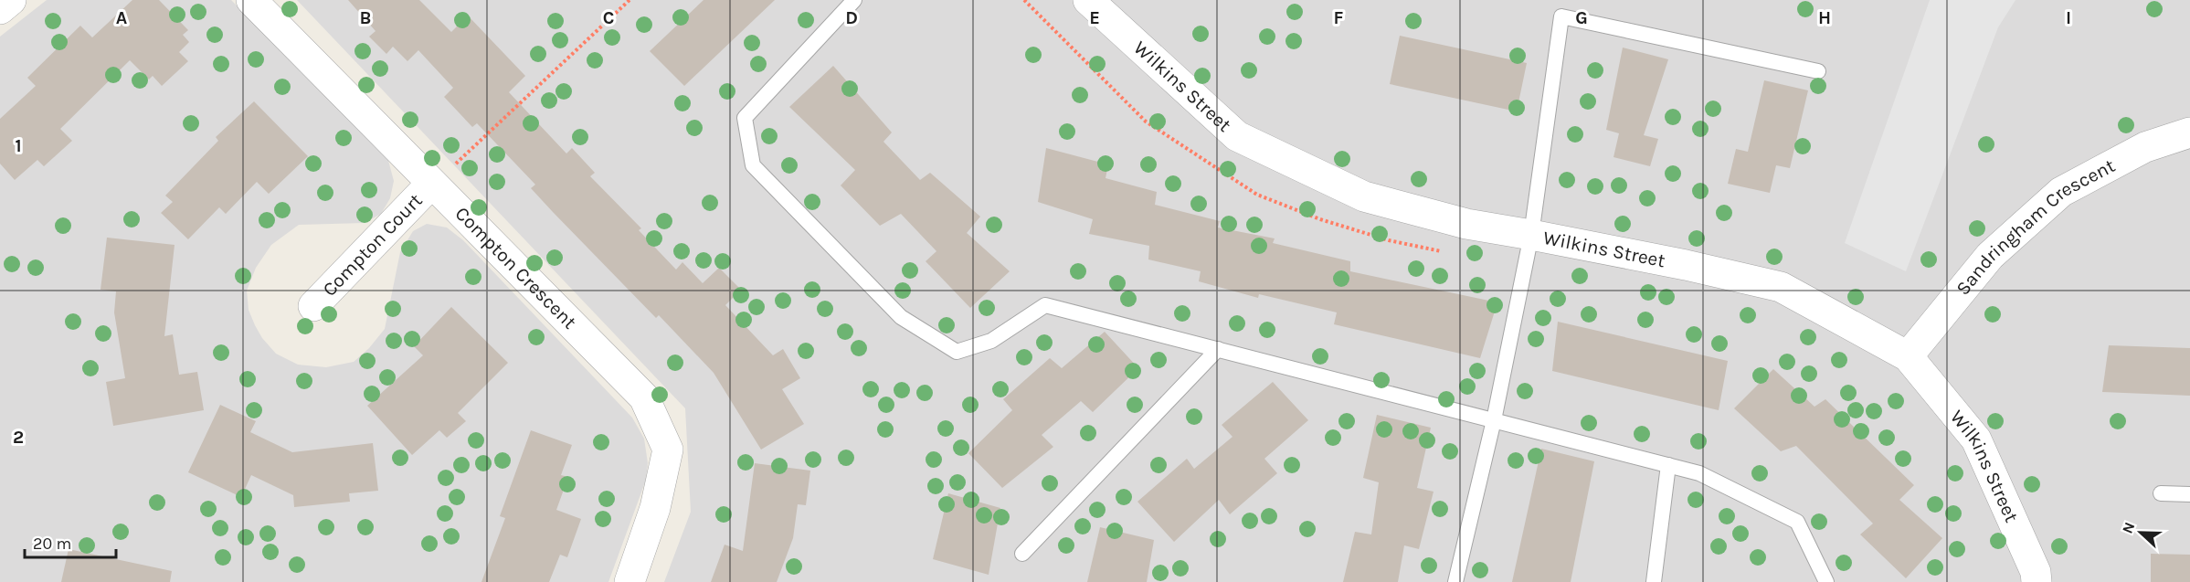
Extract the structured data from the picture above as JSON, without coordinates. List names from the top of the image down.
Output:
{
  "streets": {
    "street": [
      "Wilkins Street",
      "Sandringham Crescent",
      "Compton Court",
      "Compton Crescent"
    ]
  },
  "crossings": [
    ["Wilkins Street", "Sandringham Crescent"],
    ["Compton Court", "Compton Crescent"]
  ],
  "scale_bar": "20 m",
  "north": "left",
  "grid": {
    "columns": [
      "A",
      "B",
      "C",
      "D",
      "E",
      "F",
      "G",
      "H",
      "I"
    ],
    "rows": ["1", "2"]
  }
}
